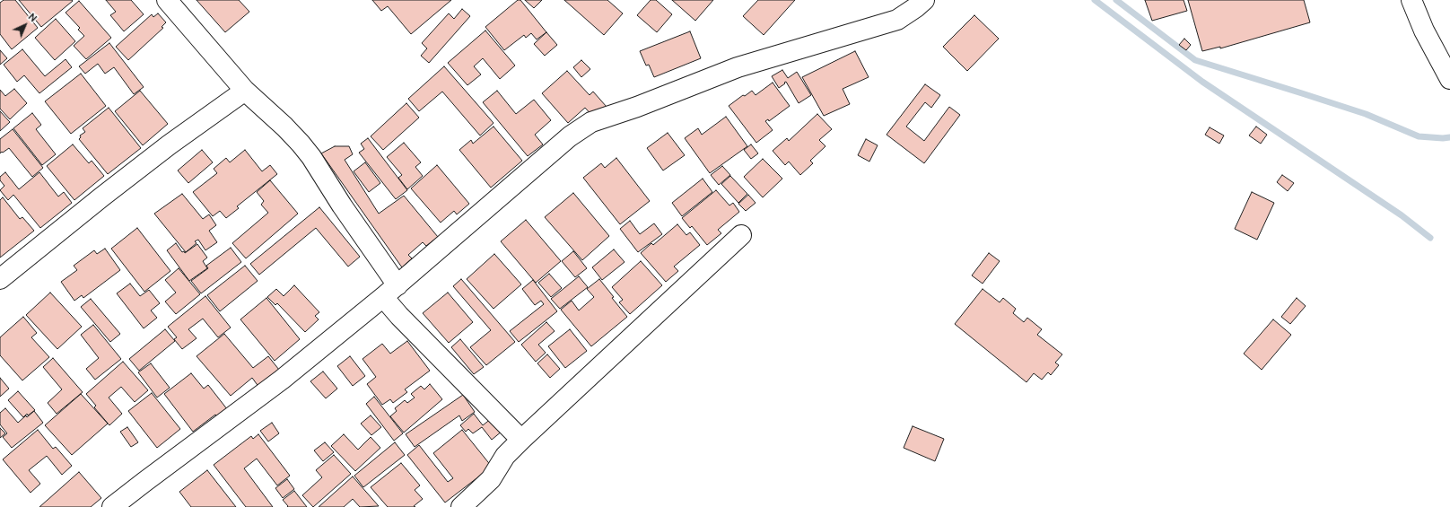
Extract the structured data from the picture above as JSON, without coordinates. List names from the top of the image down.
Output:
{
  "north": "top right"
}
